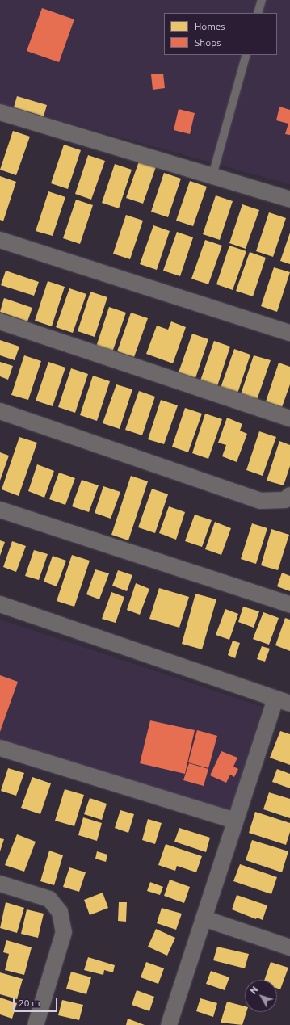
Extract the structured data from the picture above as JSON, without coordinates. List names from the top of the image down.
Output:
{
  "legend": ["Homes", "Shops"],
  "scale_bar": "20 m",
  "north": "top left"
}
